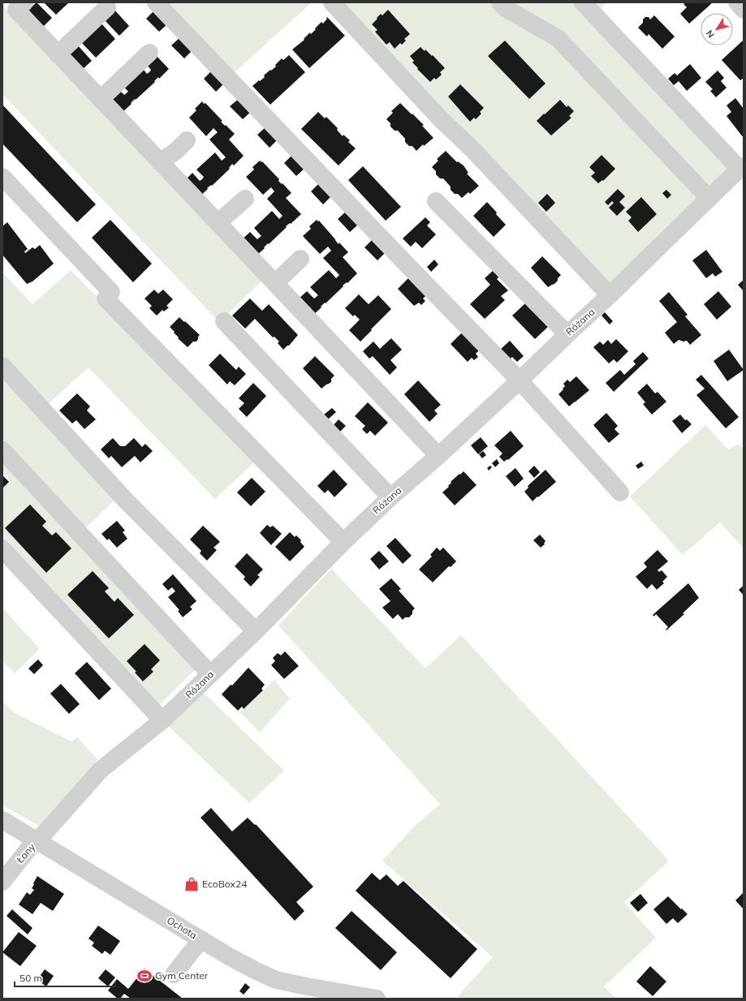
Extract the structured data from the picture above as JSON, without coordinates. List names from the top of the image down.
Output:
{
  "streets": {
    "street": ["Różana", "Łany", "Ochota"]
  },
  "crossings": [
    ["Różana", "Łany"],
    ["Różana", "Ochota"],
    ["Łany", "Ochota"]
  ],
  "places": {
    "shop": ["EcoBox24"],
    "sports": ["Gym Center"]
  },
  "scale_bar": "50 m",
  "north": "bottom left"
}
